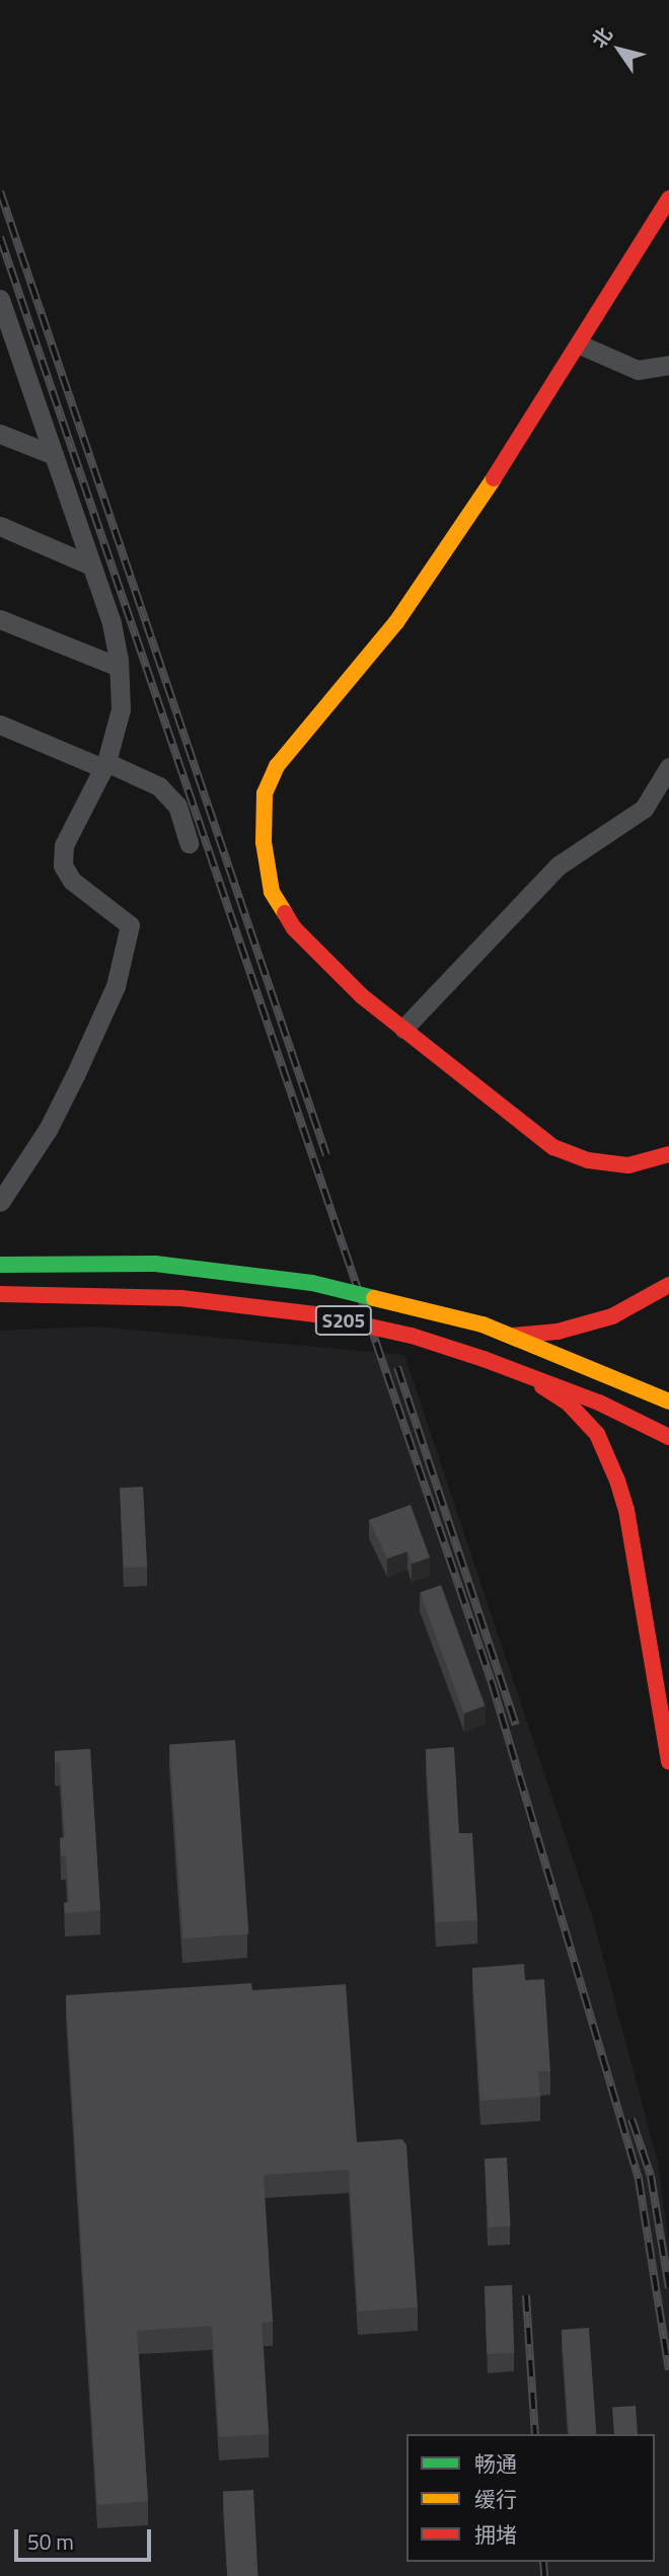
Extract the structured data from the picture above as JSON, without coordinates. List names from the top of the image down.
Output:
{
  "streets": {
    "main road": ["S205"]
  },
  "legend": ["畅通", "缓行", "拥堵"],
  "scale_bar": "50 m",
  "north": "top left"
}
